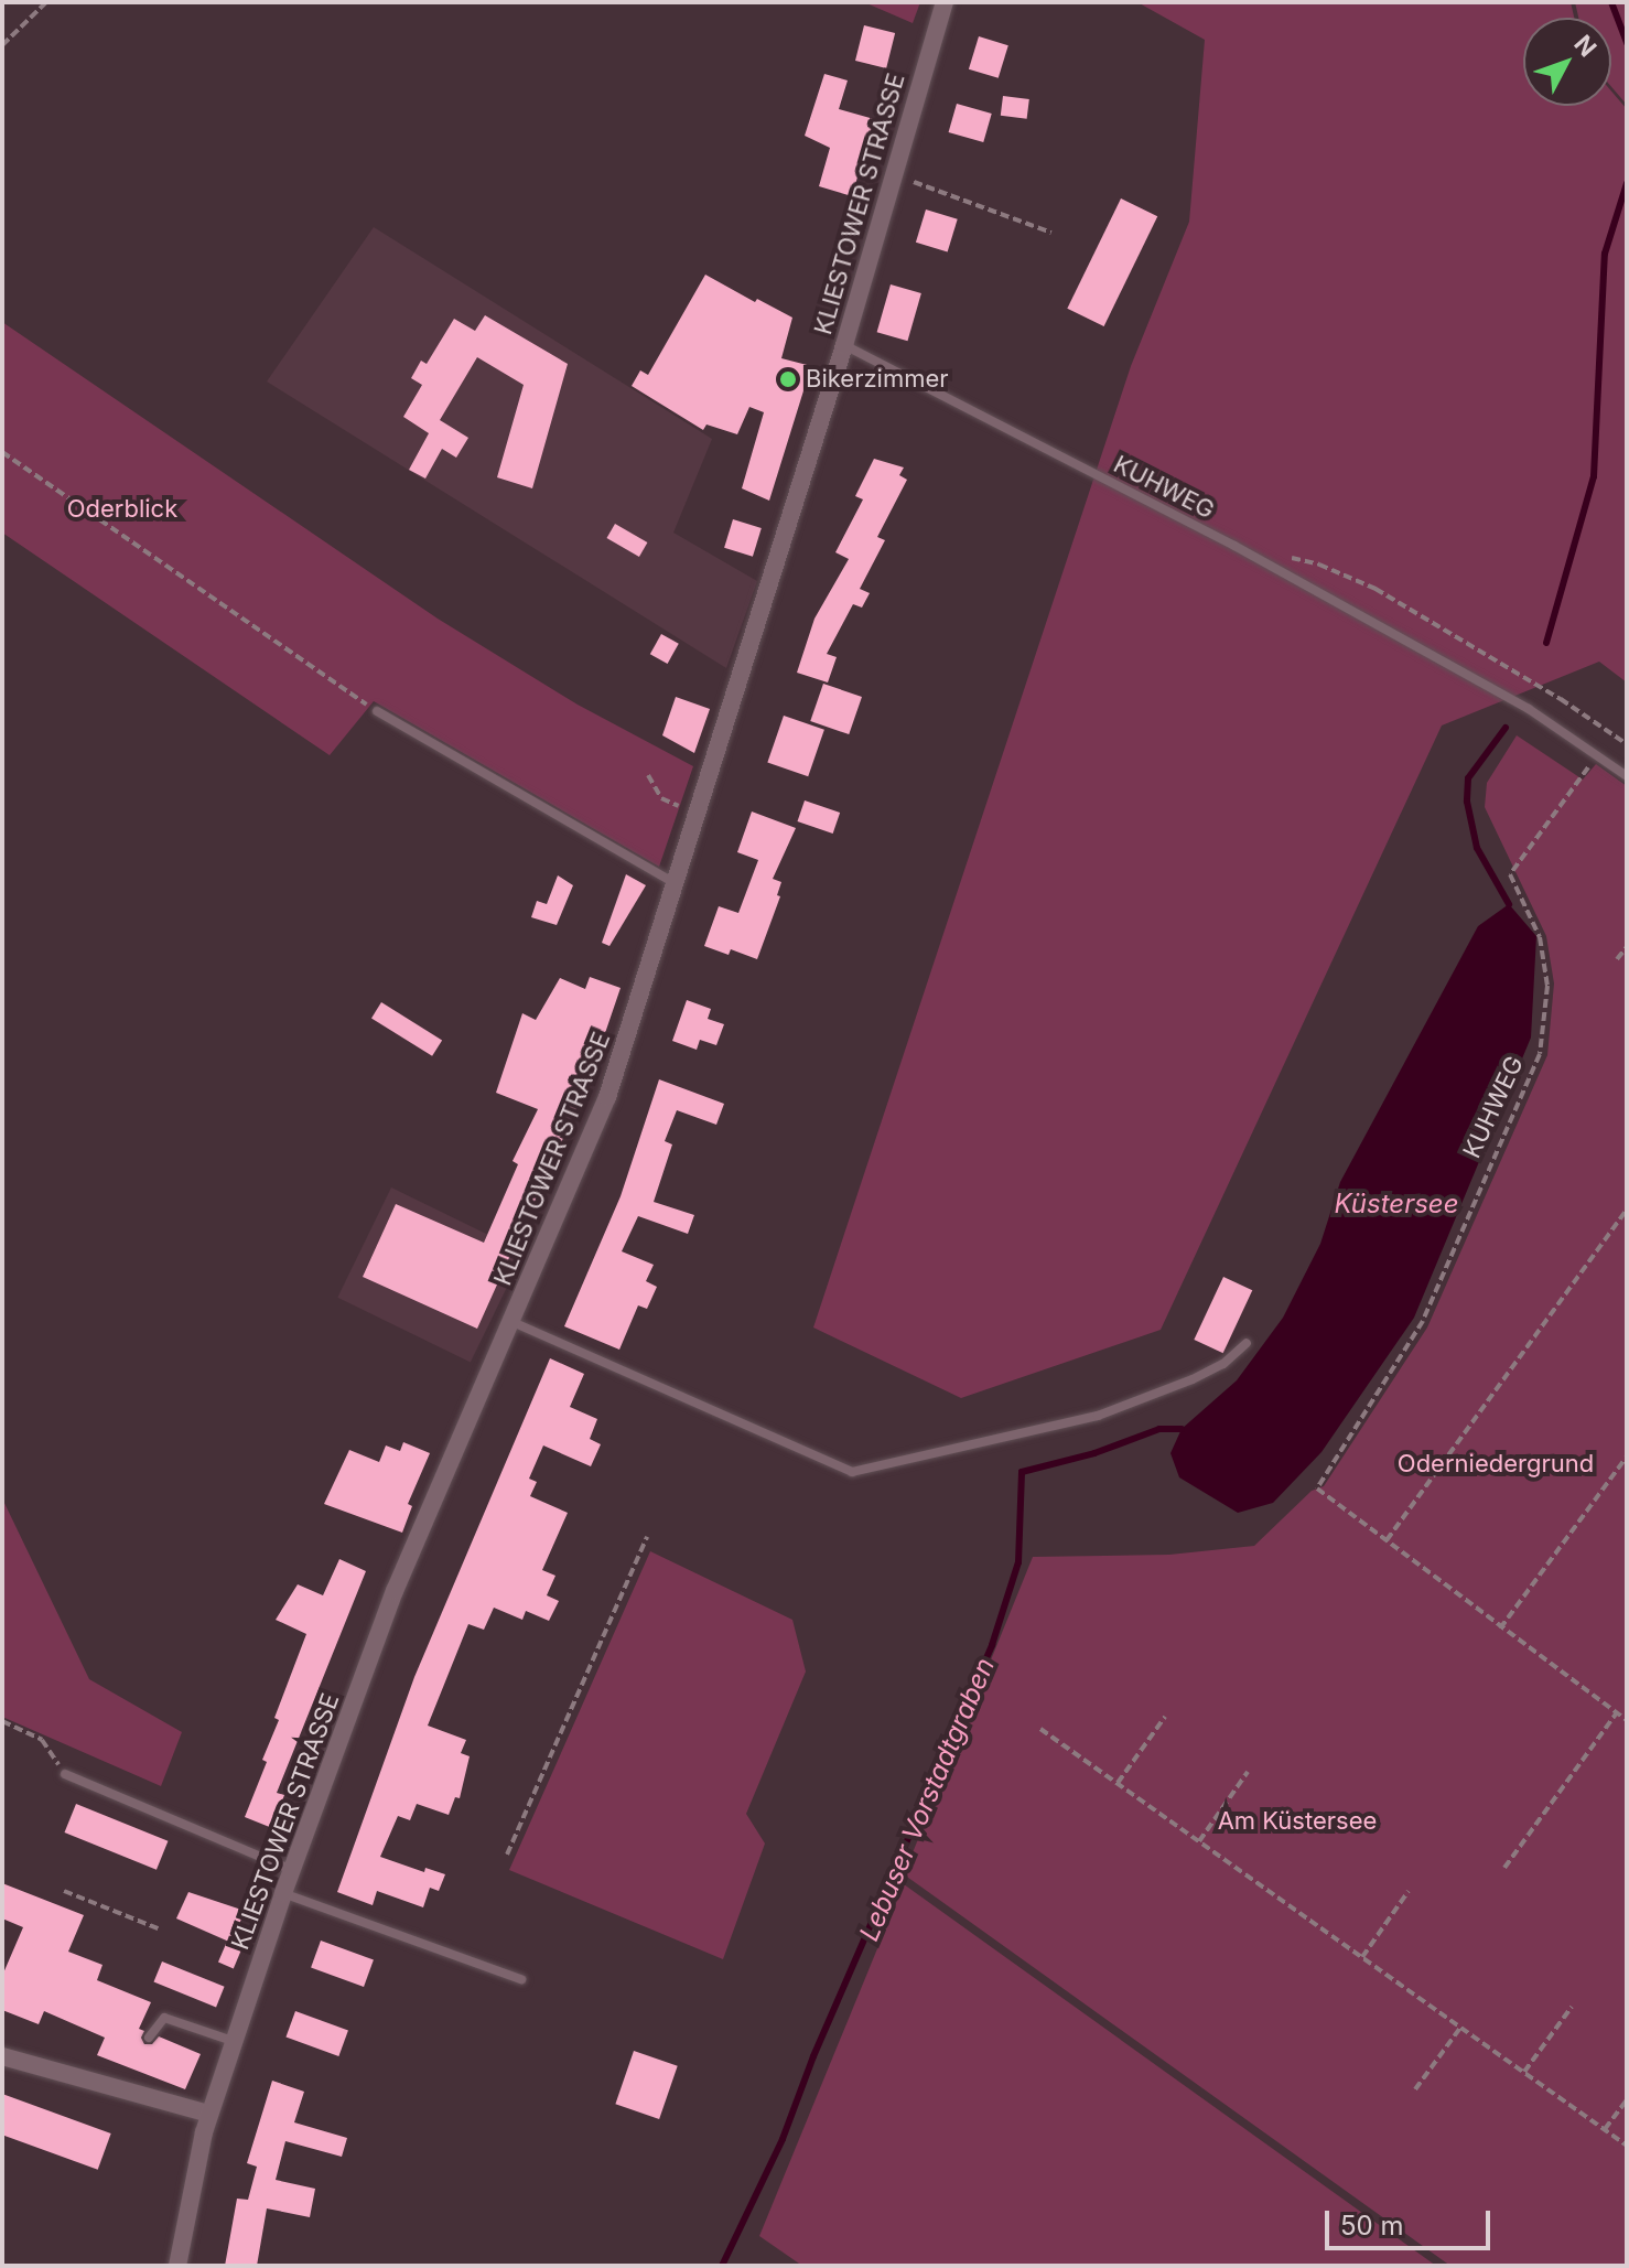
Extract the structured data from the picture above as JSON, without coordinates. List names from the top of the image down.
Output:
{
  "streets": {
    "street": ["KLIESTOWER STRASSE"],
    "lane": ["KUHWEG"]
  },
  "crossings": [
    ["KLIESTOWER STRASSE", "KUHWEG"]
  ],
  "water": ["Küstersee", "Lebuser Vorstadtgraben"],
  "parks": ["Oderblick", "Oderniedergrund", "Am Küstersee"],
  "places": ["Bikerzimmer"],
  "scale_bar": "50 m",
  "north": "top right"
}
